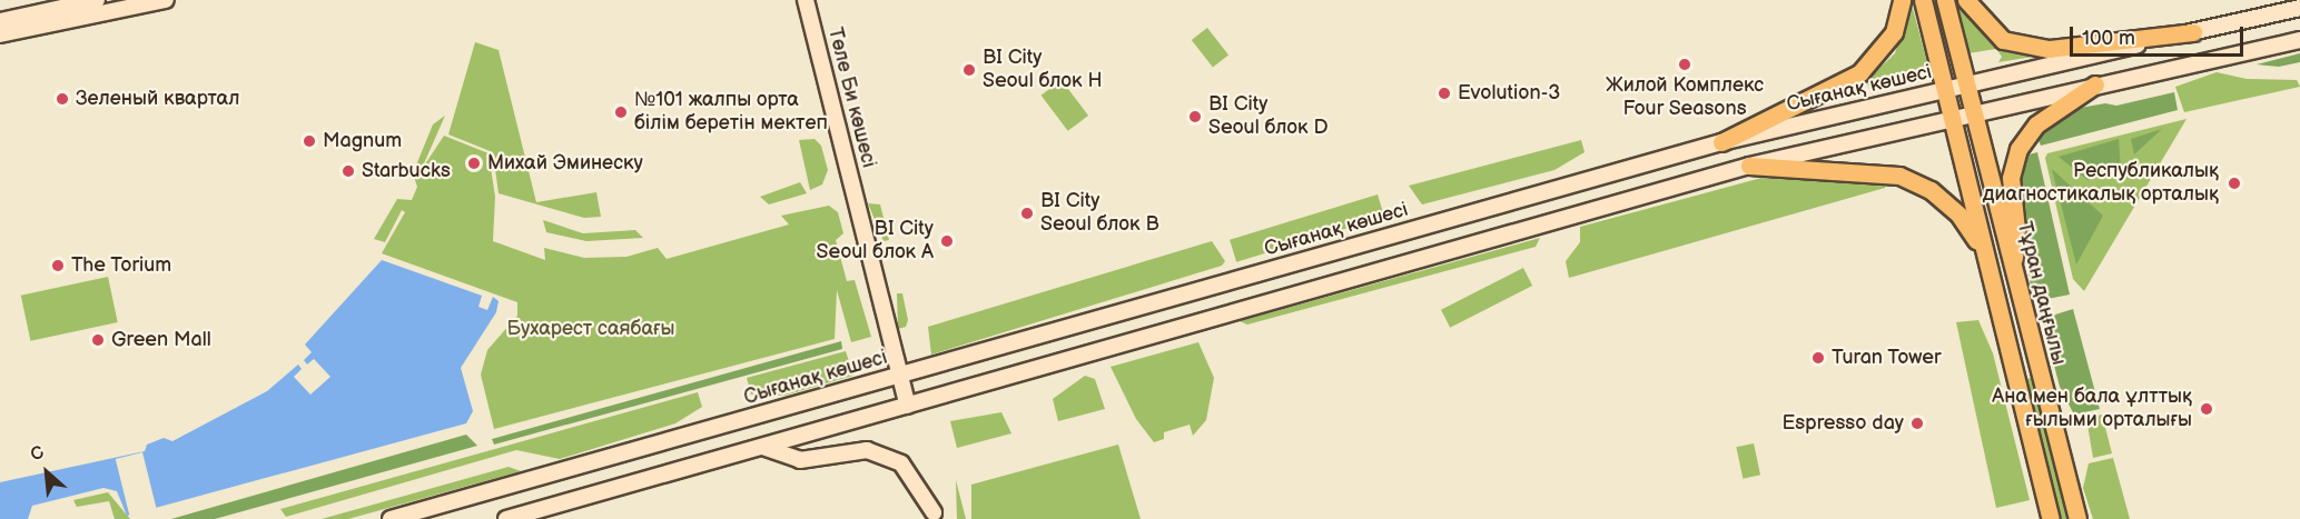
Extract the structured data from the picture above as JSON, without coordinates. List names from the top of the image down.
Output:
{
  "streets": {
    "main road": ["Сығанақ көшесі", "Төле Би көшесі", "Тұран даңғылы"]
  },
  "crossings": [
    ["Сығанақ көшесі", "Төле Би көшесі"],
    ["Сығанақ көшесі", "Тұран даңғылы"]
  ],
  "parks": ["Бухарест саябағы"],
  "places": [
    "Жилой Комплекс Four Seasons",
    "BI City Seoul блок H",
    "Evolution-3",
    "Зеленый квартал",
    "№101 жалпы орта білім беретін мектеп",
    "BI City Seoul блок D",
    "Magnum",
    "Михай Эминеску",
    "Starbucks",
    "Республикалық диагностикалық орталық",
    "BI City Seoul блок B",
    "BI City Seoul блок A",
    "The Torium",
    "Green Mall",
    "Turan Tower",
    "Ана мен бала ұлттық ғылыми орталығы",
    "Espresso day"
  ],
  "scale_bar": "100 m",
  "north": "top left"
}
